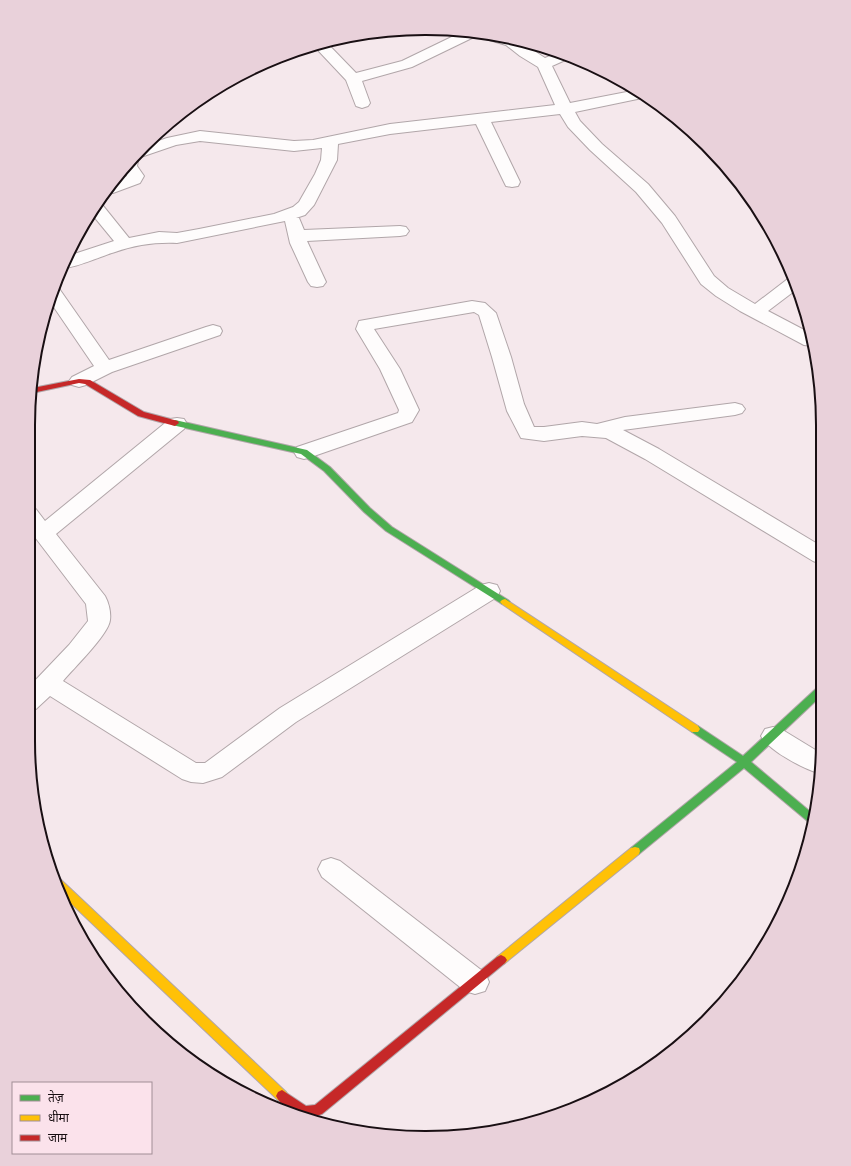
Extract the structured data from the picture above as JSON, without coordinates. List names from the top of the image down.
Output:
{
  "legend": ["तेज़", "धीमा", "जाम"]
}
